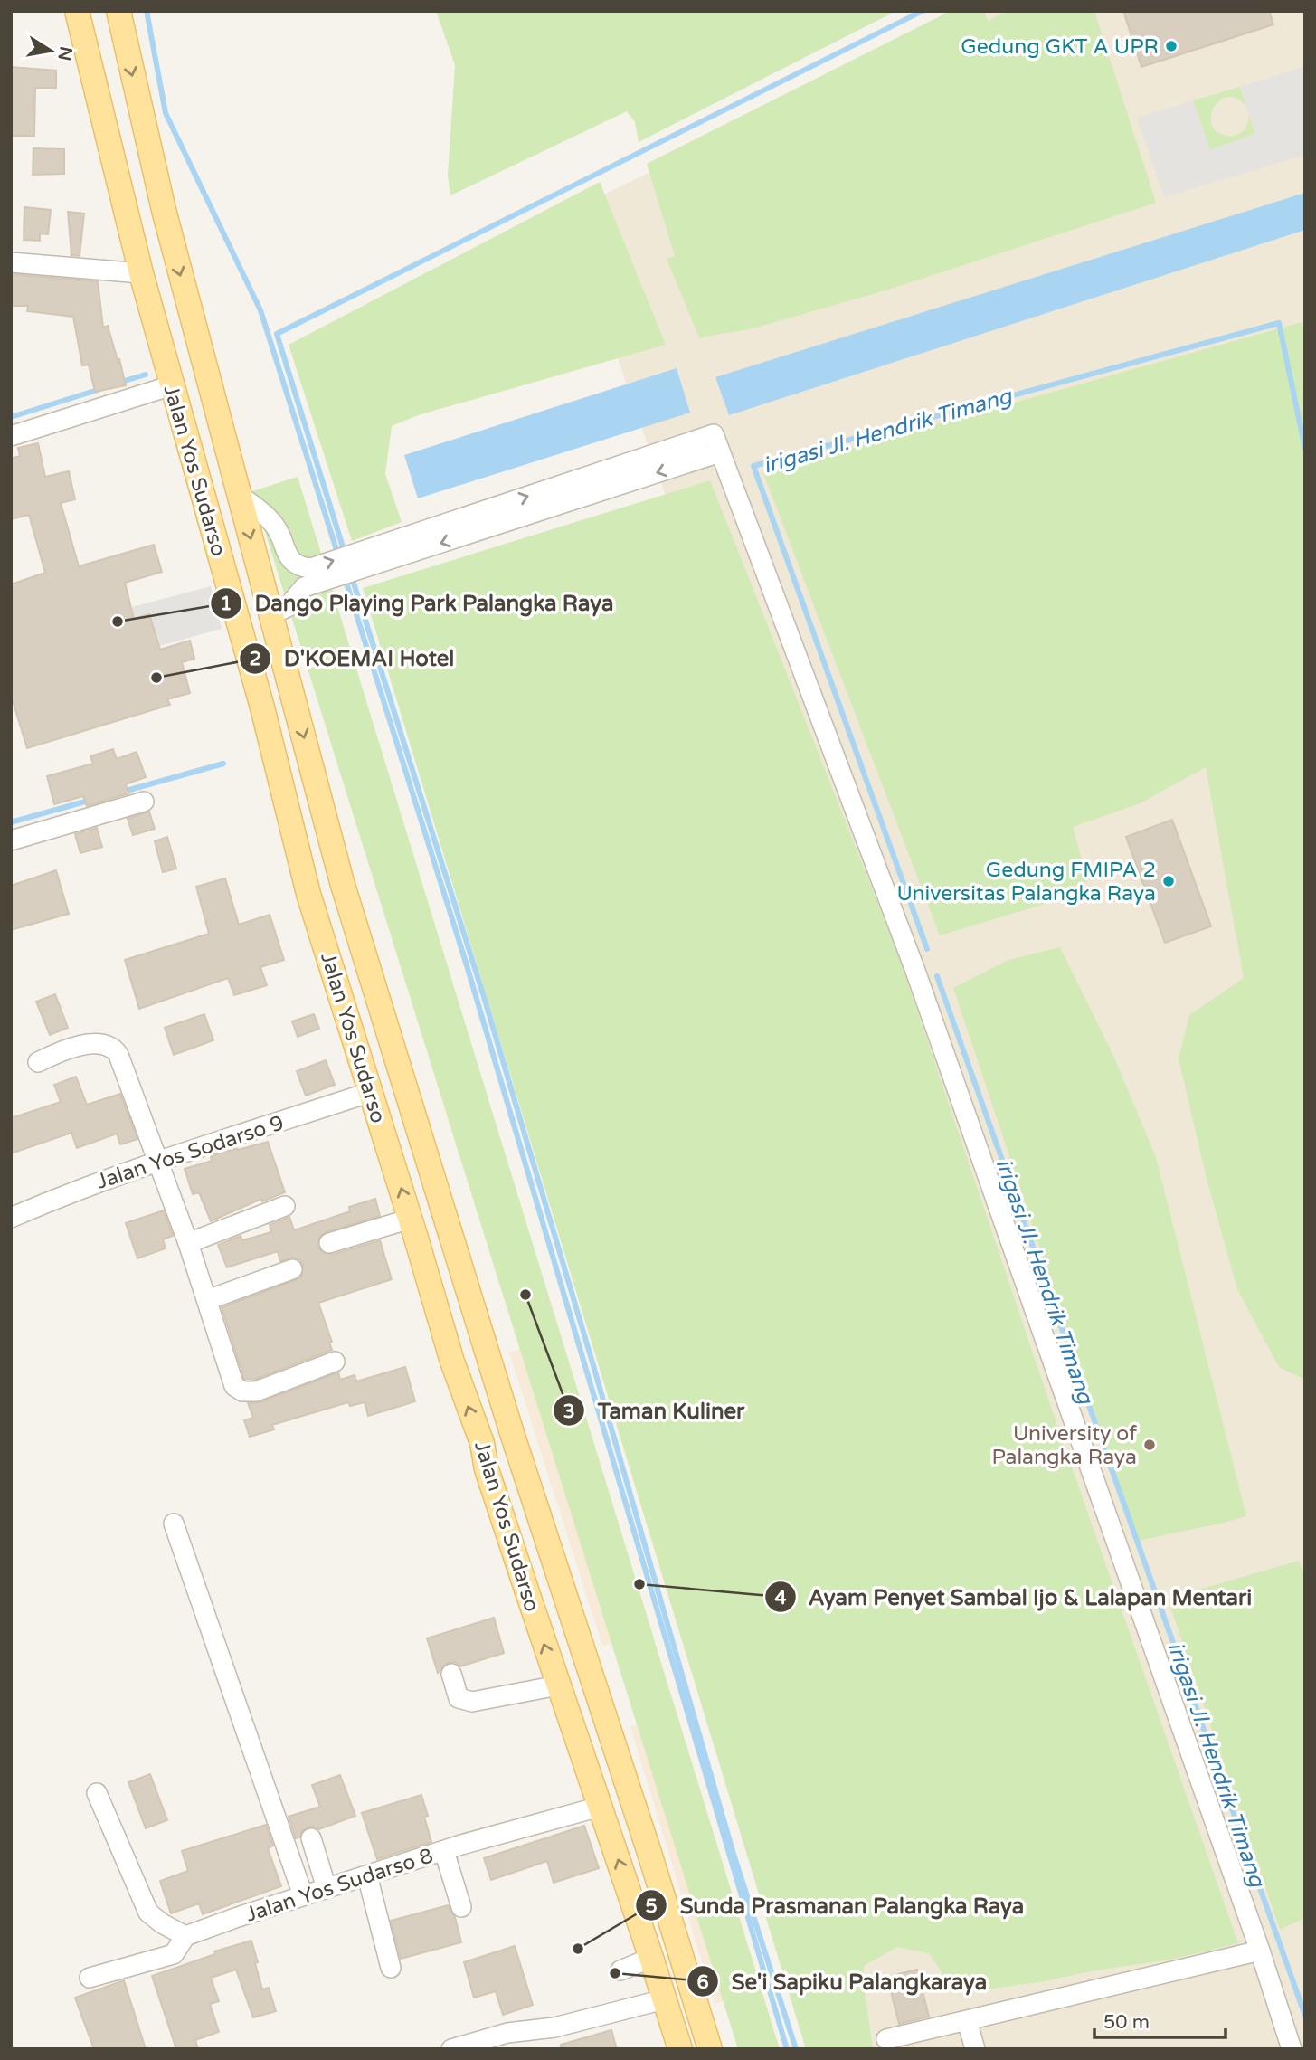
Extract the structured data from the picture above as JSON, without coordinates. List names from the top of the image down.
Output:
{
  "streets": {
    "main road": ["Jalan Yos Sudarso"],
    "street": ["Jalan Yos Sodarso 9", "Jalan Yos Sudarso 8"]
  },
  "crossings": [
    ["Jalan Yos Sudarso", "Jalan Yos Sodarso 9"],
    ["Jalan Yos Sudarso", "Jalan Yos Sudarso 8"]
  ],
  "water": ["irigasi Jl. Hendrik Timang"],
  "places": [
    "Gedung GKT A UPR",
    "Dango Playing Park Palangka Raya",
    "D'KOEMAI Hotel",
    "Gedung FMIPA 2 Universitas Palangka Raya",
    "Taman Kuliner",
    "University of Palangka Raya",
    "Ayam Penyet Sambal Ijo & Lalapan Mentari",
    "Sunda Prasmanan Palangka Raya",
    "Se'i Sapiku Palangkaraya"
  ],
  "scale_bar": "50 m",
  "north": "right"
}
